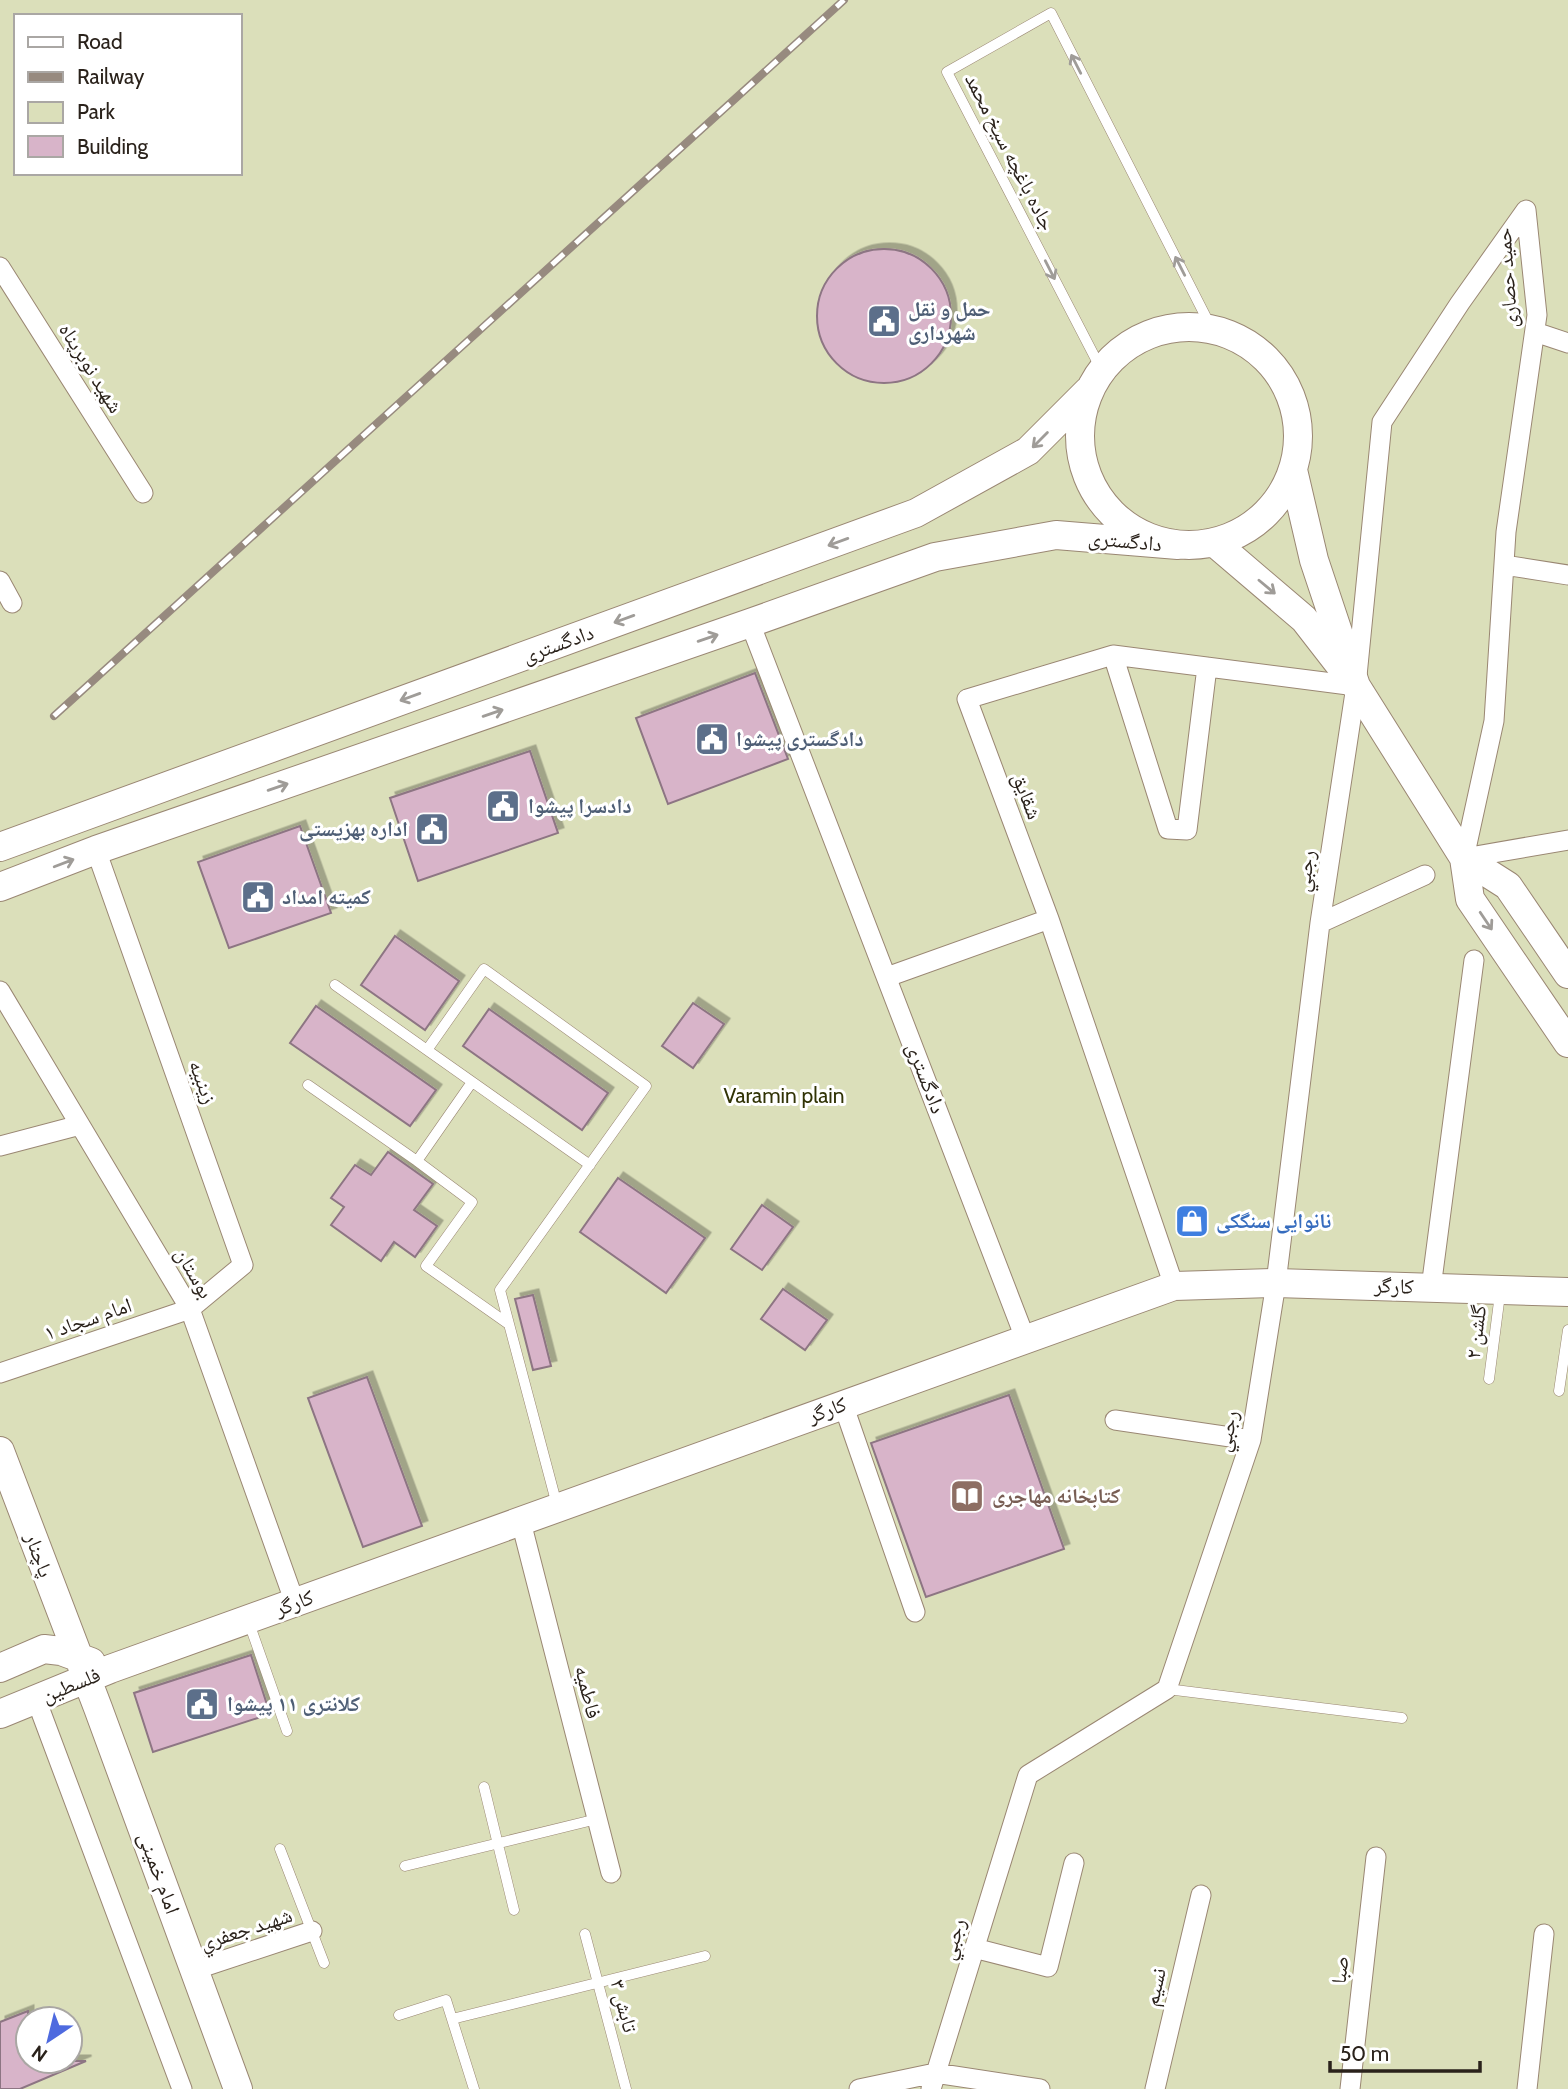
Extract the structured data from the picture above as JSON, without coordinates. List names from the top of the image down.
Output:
{
  "streets": {
    "main road": [
      "دادگستری",
      "کارگر",
      "پاچنار",
      "فلسطین",
      "امام خمینی"
    ],
    "street": [
      "حمید حصاری",
      "شهید نوبرپناه",
      "شقايق",
      "رجبي",
      "زينبيه",
      "بوستان",
      "امام سجاد ۱",
      "فاطميه",
      "شهيد جعفري",
      "صبا",
      "نسيم"
    ],
    "lane": ["جاده باغچه سیخ محمد", "گلشن ۲", "تابش ۳"]
  },
  "crossings": [
    ["جاده باغچه سیخ محمد", "دادگستری"],
    ["حمید حصاری", "شقايق"],
    ["حمید حصاری", "رجبي"],
    ["دادگستری", "زينبيه"],
    ["دادگستری", "کارگر"],
    ["شقايق", "رجبي"],
    ["شقايق", "کارگر"],
    ["رجبي", "کارگر"],
    ["زينبيه", "بوستان"],
    ["زينبيه", "امام سجاد ۱"],
    ["بوستان", "کارگر"],
    ["بوستان", "امام سجاد ۱"],
    ["کارگر", "گلشن ۲"],
    ["کارگر", "پاچنار"],
    ["کارگر", "فلسطین"],
    ["کارگر", "فاطميه"],
    ["کارگر", "امام خمینی"],
    ["پاچنار", "فلسطین"],
    ["پاچنار", "امام خمینی"],
    ["فلسطین", "امام خمینی"],
    ["امام خمینی", "شهيد جعفري"]
  ],
  "parks": ["Varamin plain"],
  "places": {
    "public building": [
      "حمل و نقل شهرداری",
      "دادگستری پیشوا",
      "دادسرا پیشوا",
      "اداره بهزیستی",
      "کمیته امداد",
      "کلانتری ۱۱ پیشوا"
    ],
    "shop": ["نانوایی سنگکی"],
    "library": ["کتابخانه مهاجری"]
  },
  "legend": [
    "Road",
    "Railway",
    "Park",
    "Building"
  ],
  "scale_bar": "50 m",
  "north": "bottom left"
}
